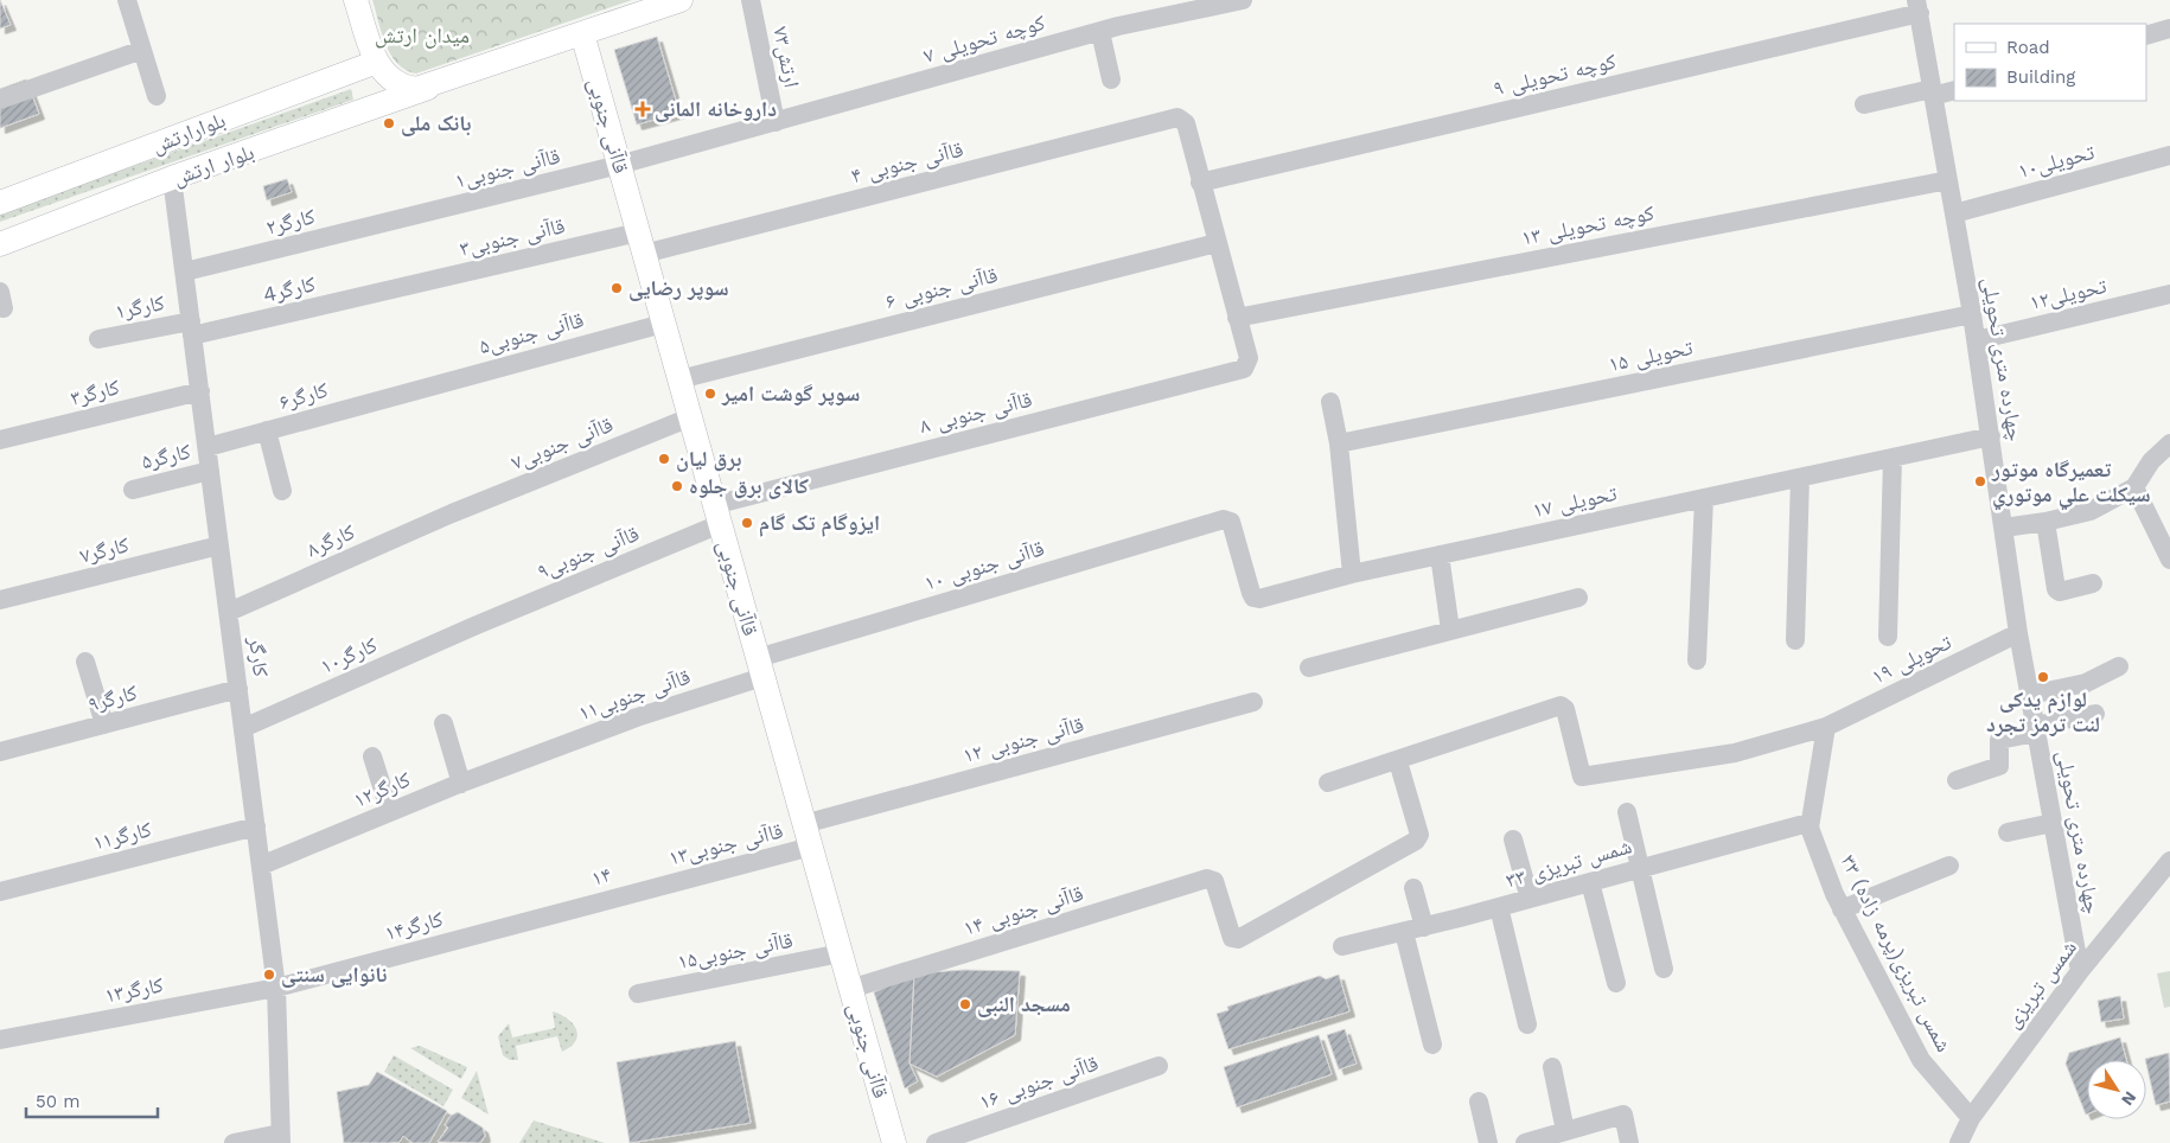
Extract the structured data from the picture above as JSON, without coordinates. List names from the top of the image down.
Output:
{
  "streets": {
    "main road": ["قاآنی جنوبی", "بلوارارتش", "بلوار ارتش"],
    "street": [
      "کوچه تحویلی ۷",
      "ارتش۷۳",
      "کوچه تحویلی ۹",
      "تحویلی۱۰",
      "قاآنی جنوبی ۴",
      "قاآنی جنوبی۱",
      "کارگر۲",
      "کوچه تحویلی ۱۳",
      "قاآنی جنوبی۳",
      "قاآنی جنوبی ۶",
      "4کارگر",
      "تحویلی۱۲",
      "کارگر۱",
      "قاآنی جنوبی۵",
      "تحویلی ۱۵",
      "چهارده متری تحویلی",
      "کارگر۳",
      "کارگر۶",
      "قاآنی جنوبی ۸",
      "قاآنی جنوبی۷",
      "کارگر۵",
      "تحویلی ۱۷",
      "کارگر۸",
      "کارگر۷",
      "قاآنی جنوبی۹",
      "قاآنی جنوبی ۱۰",
      "کارگر۱۰",
      "کارگر",
      "تحویلی ۱۹",
      "قاآنی جنوبی۱۱",
      "کارگر۹",
      "قاآنی جنوبی ۱۲",
      "کارگر۱۲",
      "کارگر۱۱",
      "قاآنی جنوبی۱۳",
      "شمس تبریزی ۳۳",
      "۱۴",
      "قاآنی جنوبی ۱۴",
      "کارگر۱۴",
      "قاآنی جنوبی۱۵",
      "۳۳ شمس تبریزی(پرمه زاده)",
      "شمس تبریزی",
      "کارگر۱۳",
      "قاآنی جنوبی ۱۶"
    ]
  },
  "crossings": [
    ["کوچه تحویلی ۷", "ارتش۷۳"],
    ["کوچه تحویلی ۷", "قاآنی جنوبی"],
    ["کوچه تحویلی ۷", "قاآنی جنوبی۱"],
    ["کوچه تحویلی ۹", "قاآنی جنوبی ۴"],
    ["کوچه تحویلی ۹", "چهارده متری تحویلی"],
    ["قاآنی جنوبی", "قاآنی جنوبی ۴"],
    ["قاآنی جنوبی", "قاآنی جنوبی۱"],
    ["قاآنی جنوبی", "قاآنی جنوبی۳"],
    ["قاآنی جنوبی", "قاآنی جنوبی ۶"],
    ["قاآنی جنوبی", "قاآنی جنوبی۵"],
    ["قاآنی جنوبی", "قاآنی جنوبی ۸"],
    ["قاآنی جنوبی", "قاآنی جنوبی۷"],
    ["قاآنی جنوبی", "قاآنی جنوبی۹"],
    ["قاآنی جنوبی", "قاآنی جنوبی ۱۰"],
    ["قاآنی جنوبی", "قاآنی جنوبی۱۱"],
    ["قاآنی جنوبی", "قاآنی جنوبی ۱۲"],
    ["قاآنی جنوبی", "قاآنی جنوبی۱۳"],
    ["قاآنی جنوبی", "قاآنی جنوبی ۱۴"],
    ["قاآنی جنوبی", "قاآنی جنوبی۱۵"],
    ["تحویلی۱۰", "چهارده متری تحویلی"],
    ["قاآنی جنوبی ۴", "قاآنی جنوبی۳"],
    ["بلوار ارتش", "کارگر"],
    ["قاآنی جنوبی۱", "کارگر۲"],
    ["کارگر۲", "کارگر"],
    ["کوچه تحویلی ۱۳", "چهارده متری تحویلی"],
    ["کوچه تحویلی ۱۳", "قاآنی جنوبی ۸"],
    ["قاآنی جنوبی۳", "4کارگر"],
    ["4کارگر", "کارگر۱"],
    ["4کارگر", "کارگر"],
    ["تحویلی۱۲", "چهارده متری تحویلی"],
    ["کارگر۱", "کارگر"],
    ["قاآنی جنوبی۵", "کارگر۶"],
    ["تحویلی ۱۵", "چهارده متری تحویلی"],
    ["چهارده متری تحویلی", "تحویلی ۱۷"],
    ["چهارده متری تحویلی", "تحویلی ۱۹"],
    ["چهارده متری تحویلی", "شمس تبریزی"],
    ["کارگر۳", "کارگر"],
    ["کارگر۶", "کارگر"],
    ["قاآنی جنوبی ۸", "قاآنی جنوبی۹"],
    ["قاآنی جنوبی۷", "کارگر۸"],
    ["کارگر۵", "کارگر"],
    ["تحویلی ۱۷", "قاآنی جنوبی ۱۰"],
    ["کارگر۸", "کارگر"],
    ["کارگر۷", "کارگر"],
    ["قاآنی جنوبی۹", "کارگر۱۰"],
    ["قاآنی جنوبی ۱۰", "قاآنی جنوبی۱۱"],
    ["کارگر۱۰", "کارگر"],
    ["کارگر", "کارگر۹"],
    ["کارگر", "کارگر۱۲"],
    ["کارگر", "کارگر۱۱"],
    ["کارگر", "کارگر۱۴"],
    ["کارگر", "کارگر۱۳"],
    ["قاآنی جنوبی۱۱", "کارگر۱۲"],
    ["قاآنی جنوبی ۱۲", "قاآنی جنوبی۱۳"],
    ["قاآنی جنوبی۱۳", "۱۴"],
    ["شمس تبریزی ۳۳", "۳۳ شمس تبریزی(پرمه زاده)"],
    ["۱۴", "کارگر۱۴"],
    ["کارگر۱۴", "کارگر۱۳"],
    ["۳۳ شمس تبریزی(پرمه زاده)", "شمس تبریزی"]
  ],
  "parks": ["میدان ارتش"],
  "places": {
    "health": ["داروخانه المانی"],
    "other": [
      "بانک ملی",
      "سوپر رضایی",
      "سوپر گوشت امیر",
      "برق لیان",
      "تعميرگاه موتور سيكلت علي موتوري",
      "کالای برق جلوه",
      "ایزوگام تک گام",
      "لوازم یدکی لنت ترمز تجرد",
      "نانوایی سنتی",
      "مسجد النبی"
    ]
  },
  "legend": ["Road", "Building"],
  "scale_bar": "50 m",
  "north": "bottom right"
}
